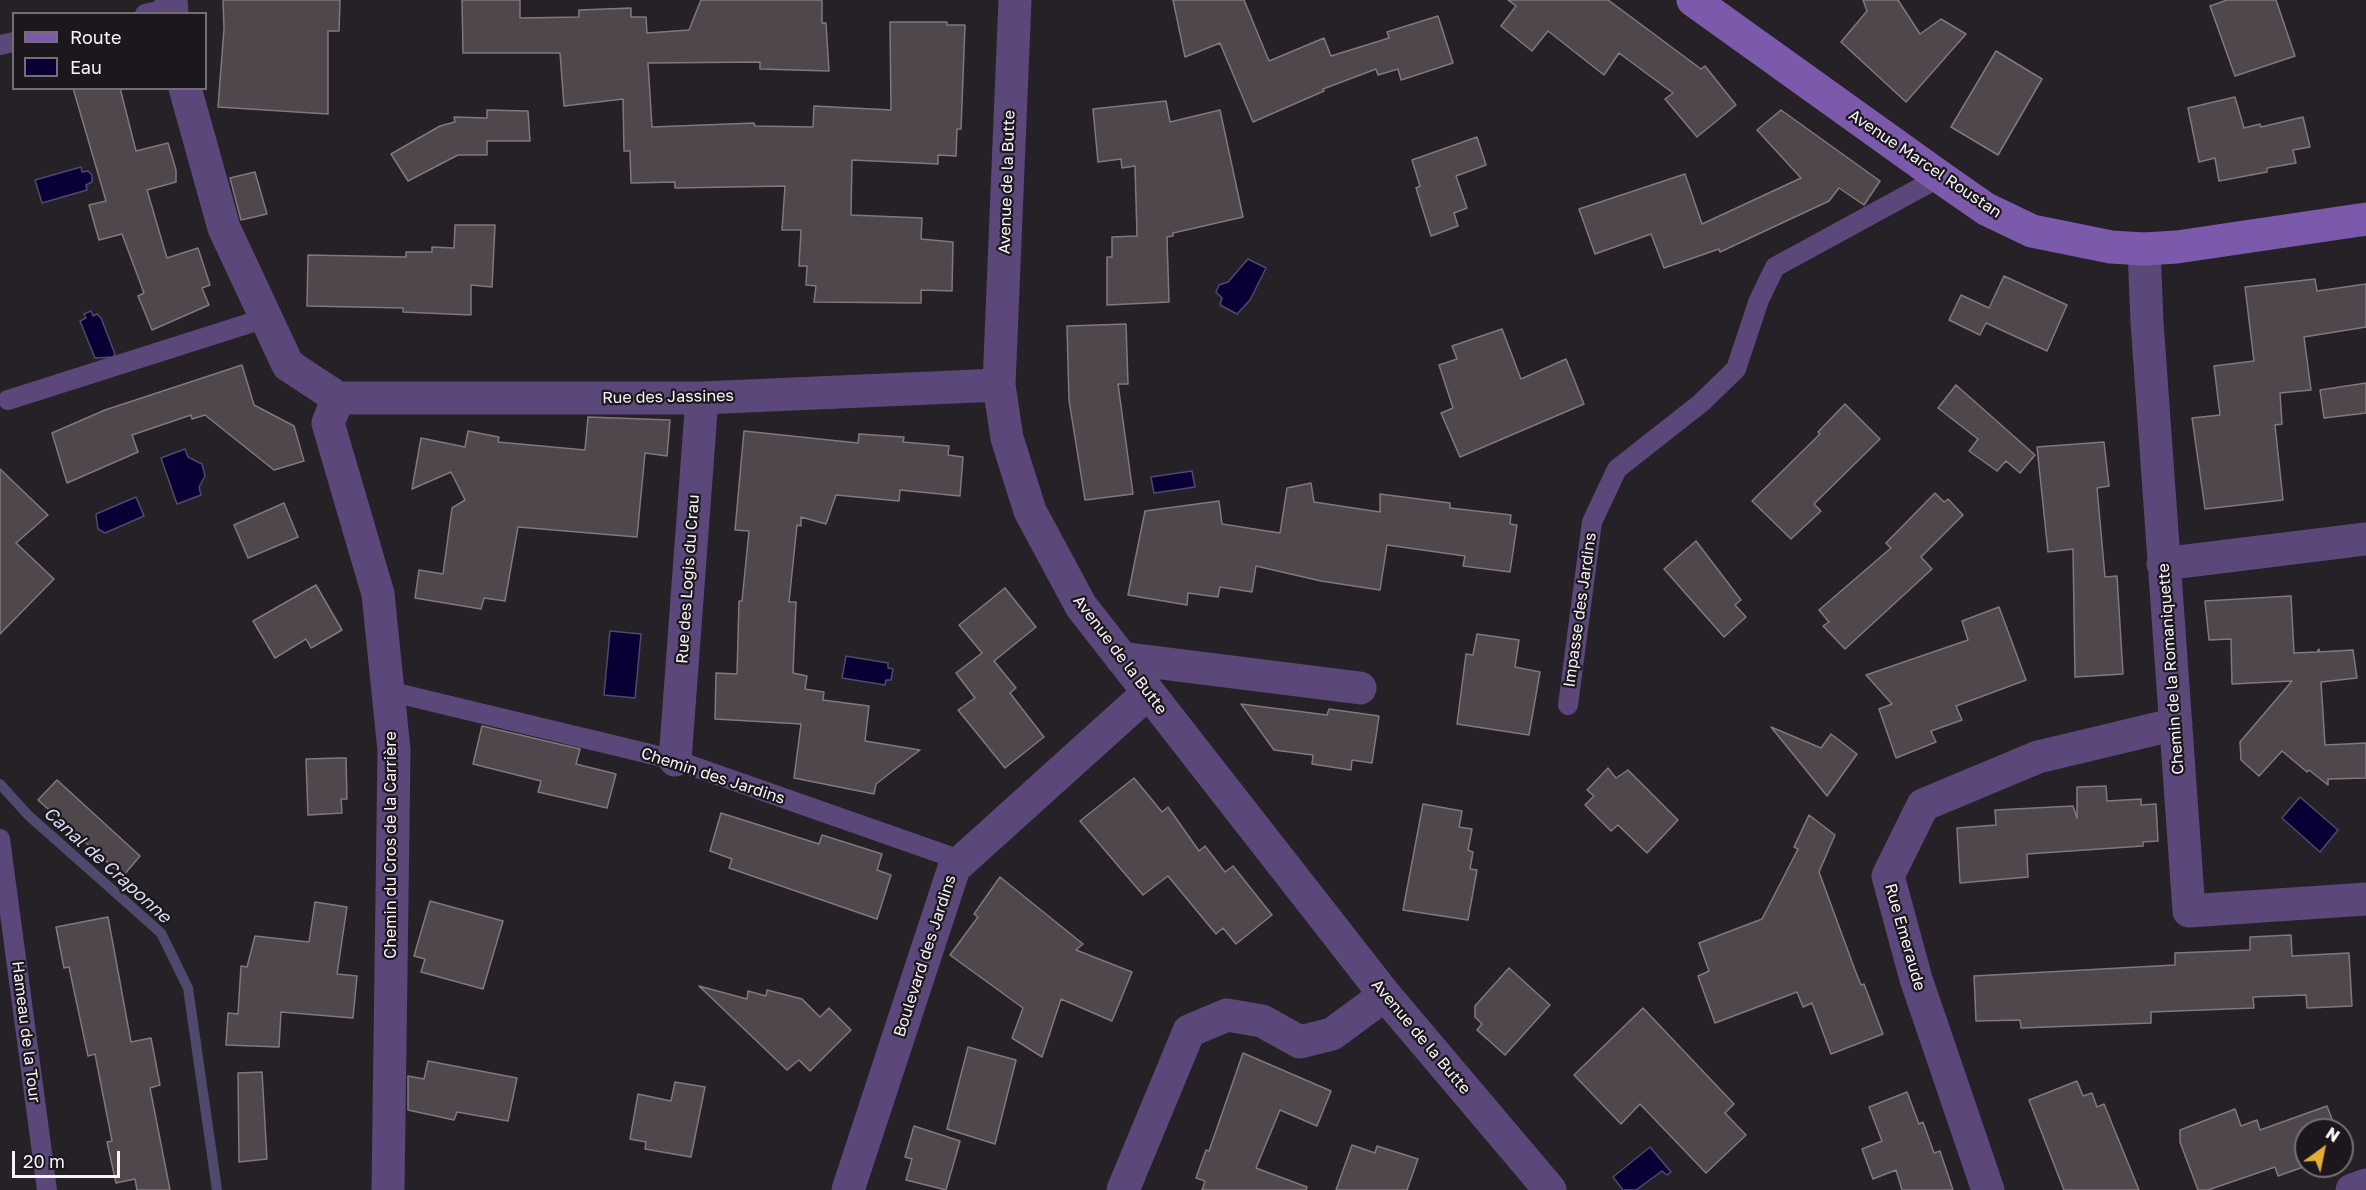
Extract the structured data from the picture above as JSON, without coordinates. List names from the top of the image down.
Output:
{
  "streets": {
    "main road": ["Avenue Marcel Roustan"],
    "street": [
      "Avenue de la Butte",
      "Rue des Jassines",
      "Rue des Logis du Crau",
      "Chemin de la Romaniquette",
      "Chemin du Cros de la Carrière",
      "Rue Emeraude",
      "Boulevard des Jardins"
    ],
    "lane": ["Impasse des Jardins", "Chemin des Jardins", "Hameau de la Tour"]
  },
  "crossings": [
    ["Avenue Marcel Roustan", "Impasse des Jardins"],
    ["Avenue Marcel Roustan", "Chemin de la Romaniquette"],
    ["Avenue de la Butte", "Rue des Jassines"],
    ["Avenue de la Butte", "Boulevard des Jardins"],
    ["Rue des Jassines", "Rue des Logis du Crau"],
    ["Rue des Jassines", "Chemin du Cros de la Carrière"],
    ["Rue des Logis du Crau", "Chemin des Jardins"],
    ["Chemin de la Romaniquette", "Rue Emeraude"],
    ["Chemin des Jardins", "Chemin du Cros de la Carrière"],
    ["Chemin des Jardins", "Boulevard des Jardins"]
  ],
  "water": ["Canal de Craponne"],
  "legend": ["Route", "Eau"],
  "scale_bar": "20 m",
  "north": "top right"
}
